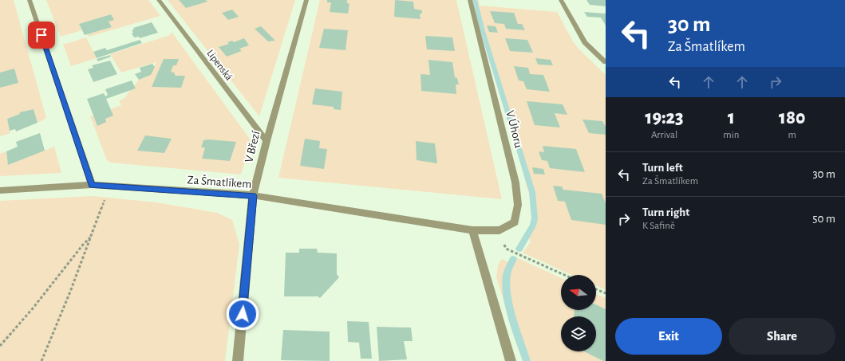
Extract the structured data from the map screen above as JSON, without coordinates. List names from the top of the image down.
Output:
{
  "streets": {
    "street": [
      "Lipenská",
      "V Úhoru",
      "V Březí",
      "Za Šmatlíkem"
    ]
  },
  "crossings": [
    ["Lipenská", "V Březí"],
    ["V Úhoru", "Za Šmatlíkem"],
    ["V Březí", "Za Šmatlíkem"]
  ],
  "north": "left",
  "page": {
    "turn": ["30 m", "Za Šmatlíkem"],
    "eta": [
      "19:23",
      "Arrival",
      "1",
      "min",
      "180",
      "m"
    ],
    "list": [
      {
        "name": "Turn left",
        "note": "Za Šmatlíkem",
        "value": "30 m"
      },
      {
        "name": "Turn right",
        "note": "K Safině",
        "value": "50 m"
      }
    ],
    "buttons": ["Exit", "Share"]
  }
}
